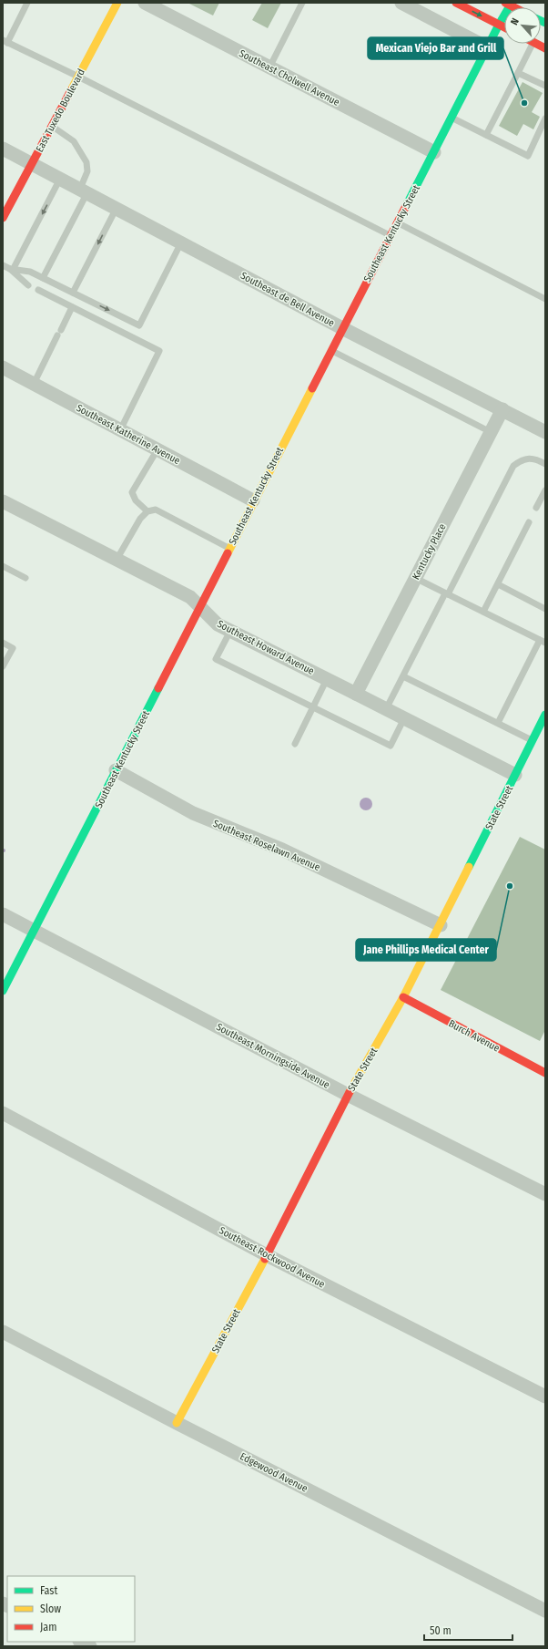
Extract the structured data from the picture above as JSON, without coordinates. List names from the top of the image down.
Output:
{
  "streets": {
    "main road": [
      "East Tuxedo Boulevard",
      "Southeast Kentucky Street",
      "State Street",
      "Burch Avenue"
    ],
    "street": [
      "Southeast Cholwell Avenue",
      "Southeast de Bell Avenue",
      "Southeast Katherine Avenue",
      "Kentucky Place",
      "Southeast Howard Avenue",
      "Southeast Roselawn Avenue",
      "Southeast Morningside Avenue",
      "Southeast Rockwood Avenue",
      "Edgewood Avenue"
    ]
  },
  "crossings": [
    ["Southeast Cholwell Avenue", "Southeast Kentucky Street"],
    ["East Tuxedo Boulevard", "Southeast de Bell Avenue"],
    ["Southeast Kentucky Street", "Southeast de Bell Avenue"],
    ["Southeast Kentucky Street", "Southeast Katherine Avenue"],
    ["Southeast Kentucky Street", "Southeast Howard Avenue"],
    ["Southeast Kentucky Street", "Southeast Roselawn Avenue"],
    ["Southeast Kentucky Street", "Southeast Morningside Avenue"],
    ["Southeast de Bell Avenue", "Kentucky Place"],
    ["Kentucky Place", "Southeast Howard Avenue"],
    ["Southeast Howard Avenue", "State Street"],
    ["State Street", "Southeast Roselawn Avenue"],
    ["State Street", "Burch Avenue"],
    ["State Street", "Southeast Morningside Avenue"],
    ["State Street", "Southeast Rockwood Avenue"],
    ["State Street", "Edgewood Avenue"]
  ],
  "places": ["Mexican Viejo Bar and Grill", "Jane Phillips Medical Center"],
  "legend": ["Fast", "Slow", "Jam"],
  "scale_bar": "50 m",
  "north": "top left"
}
